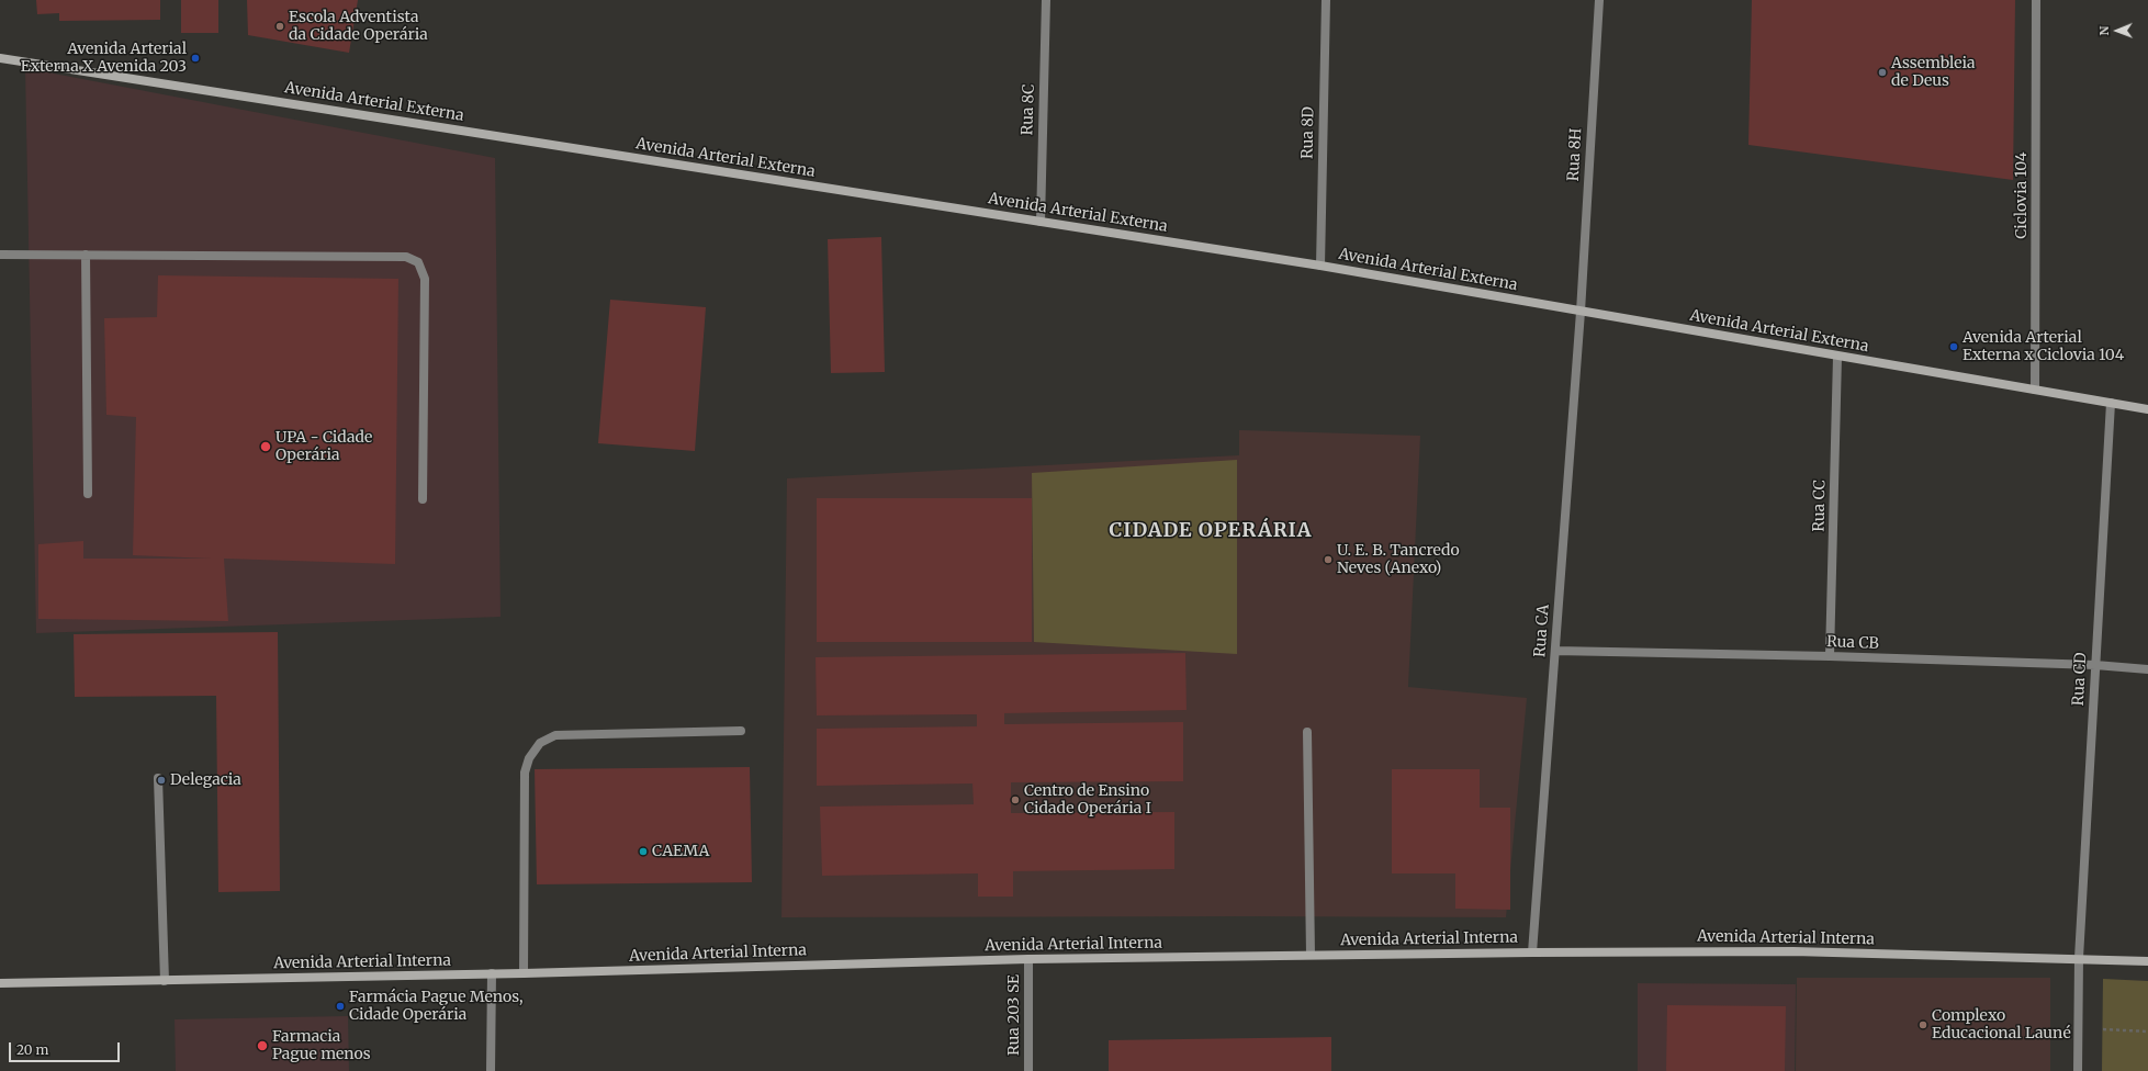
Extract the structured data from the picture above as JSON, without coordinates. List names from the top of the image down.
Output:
{
  "streets": {
    "main road": ["Avenida Arterial Externa", "Avenida Arterial Interna"],
    "street": [
      "Rua 8C",
      "Rua 8D",
      "Rua 8H",
      "Ciclovia 104",
      "Rua CC",
      "Rua CA",
      "Rua CB",
      "Rua CD",
      "Rua 203 SE"
    ]
  },
  "crossings": [
    ["Avenida Arterial Externa", "Rua 8C"],
    ["Avenida Arterial Externa", "Rua 8D"],
    ["Avenida Arterial Externa", "Rua 8H"],
    ["Avenida Arterial Externa", "Ciclovia 104"],
    ["Avenida Arterial Externa", "Rua CC"],
    ["Avenida Arterial Externa", "Rua CA"],
    ["Avenida Arterial Externa", "Rua CD"],
    ["Rua 8H", "Rua CA"],
    ["Rua CC", "Rua CB"],
    ["Rua CA", "Rua CB"],
    ["Rua CA", "Avenida Arterial Interna"],
    ["Rua CB", "Rua CD"],
    ["Rua CD", "Avenida Arterial Interna"],
    ["Avenida Arterial Interna", "Rua 203 SE"]
  ],
  "districts": ["CIDADE OPERÁRIA"],
  "places": [
    "Escola Adventista da Cidade Operária",
    "Avenida Arterial Externa X Avenida 203",
    "Assembleia de Deus",
    "Avenida Arterial Externa x Ciclovia 104",
    "UPA - Cidade Operária",
    "U. E. B. Tancredo Neves (Anexo)",
    "Delegacia",
    "Centro de Ensino Cidade Operária I",
    "CAEMA",
    "Farmácia Pague Menos, Cidade Operária",
    "Complexo Educacional Launé",
    "Farmacia Pague menos"
  ],
  "scale_bar": "20 m",
  "north": "left"
}
